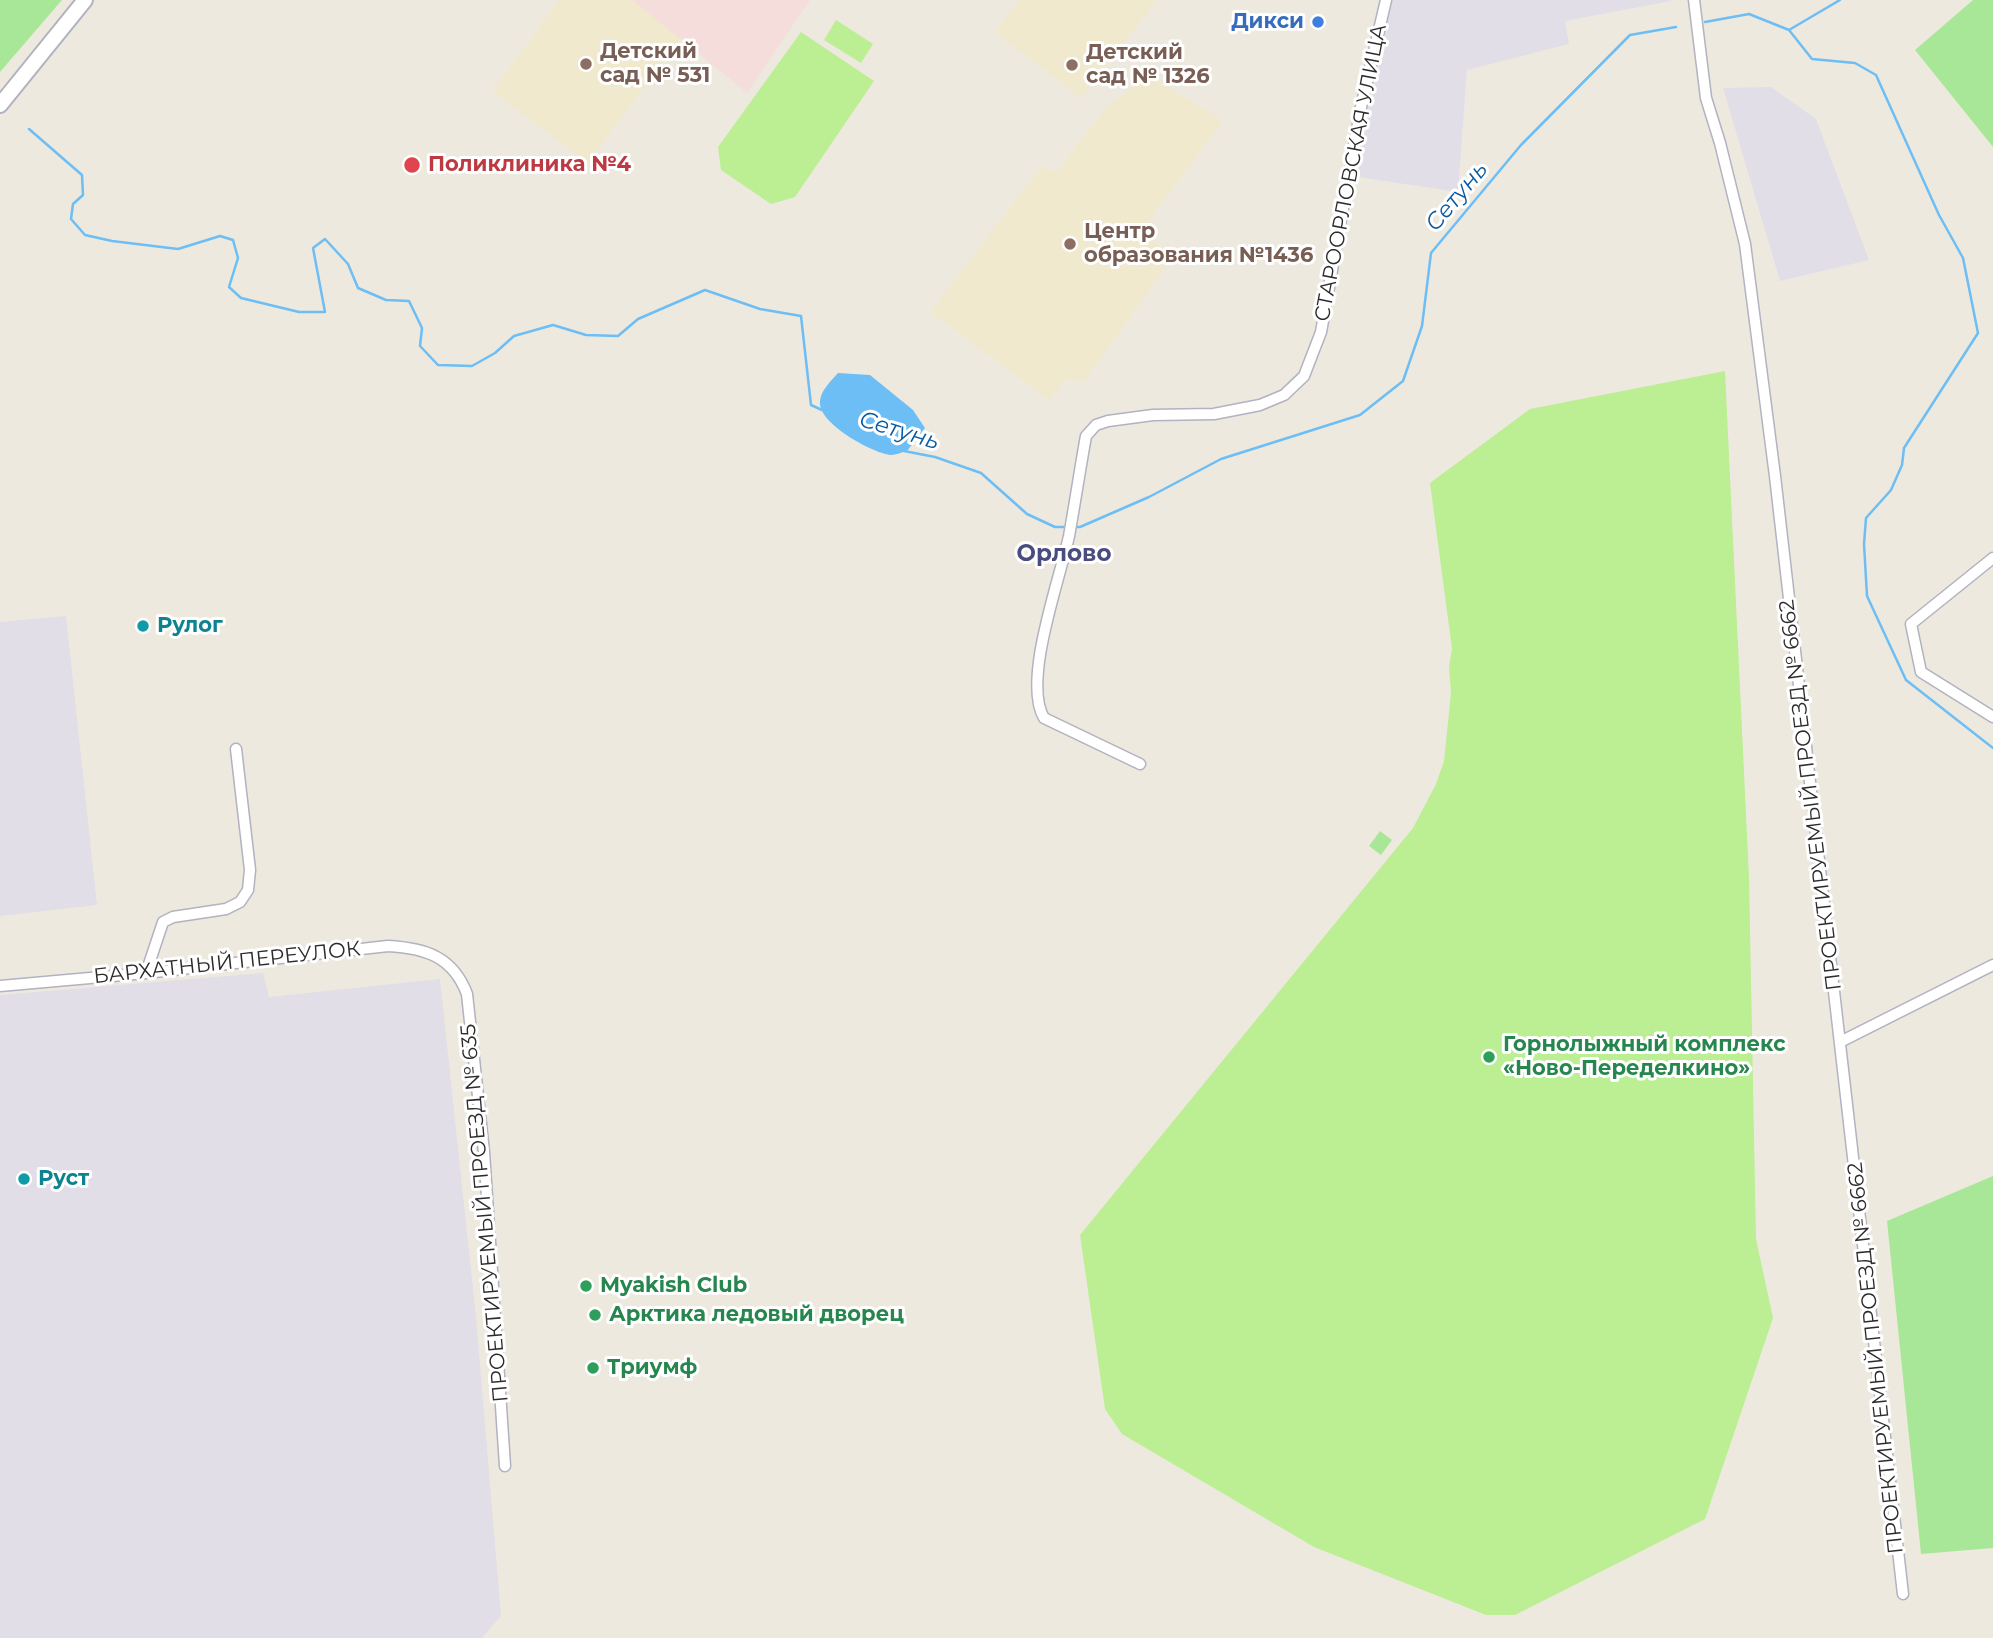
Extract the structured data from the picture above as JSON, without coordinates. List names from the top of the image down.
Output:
{
  "streets": {
    "street": [
      "СТАРООРЛОВСКАЯ УЛИЦА",
      "ПРОЕКТИРУЕМЫЙ ПРОЕЗД № 6662",
      "БАРХАТНЫЙ ПЕРЕУЛОК",
      "ПРОЕКТИРУЕМЫЙ ПРОЕЗД № 635"
    ]
  },
  "crossings": [
    ["БАРХАТНЫЙ ПЕРЕУЛОК", "ПРОЕКТИРУЕМЫЙ ПРОЕЗД № 635"]
  ],
  "districts": ["Орлово"],
  "water": ["Сетунь"],
  "places": [
    "Дикси",
    "Детский сад № 531",
    "Детский сад № 1326",
    "Поликлиника №4",
    "Центр образования №1436",
    "Рулог",
    "Горнолыжный комплекс «Ново-Переделкино»",
    "Руст",
    "Myakish Club",
    "Арктика ледовый дворец",
    "Триумф"
  ]
}
